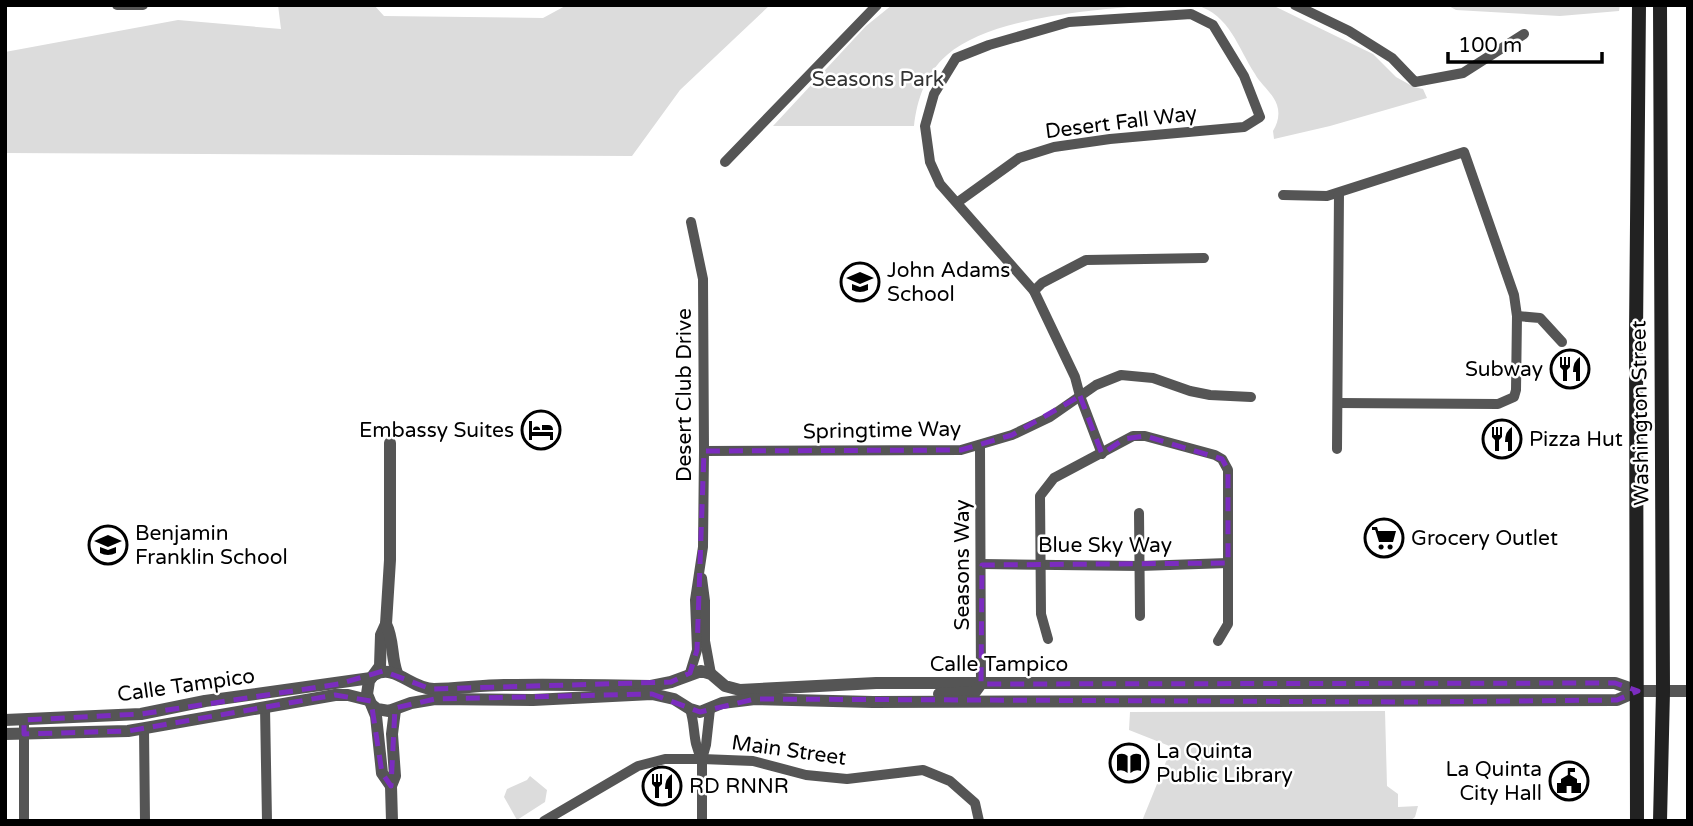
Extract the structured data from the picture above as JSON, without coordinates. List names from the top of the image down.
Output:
{
  "streets": {
    "main road": ["Washington Street"],
    "street": [
      "Desert Fall Way",
      "Desert Club Drive",
      "Springtime Way",
      "Blue Sky Way",
      "Seasons Way",
      "Calle Tampico",
      "Main Street"
    ]
  },
  "crossings": [
    ["Desert Club Drive", "Springtime Way"],
    ["Desert Club Drive", "Calle Tampico"],
    ["Desert Club Drive", "Main Street"],
    ["Washington Street", "Calle Tampico"],
    ["Springtime Way", "Seasons Way"],
    ["Blue Sky Way", "Seasons Way"],
    ["Seasons Way", "Calle Tampico"]
  ],
  "parks": ["Seasons Park"],
  "places": {
    "school or university": ["John Adams School", "Benjamin Franklin School"],
    "restaurant": ["Subway", "Pizza Hut", "RD RNNR"],
    "hotel": ["Embassy Suites"],
    "supermarket": ["Grocery Outlet"],
    "library": ["La Quinta Public Library"],
    "public building": ["La Quinta City Hall"]
  },
  "scale_bar": "100 m"
}
